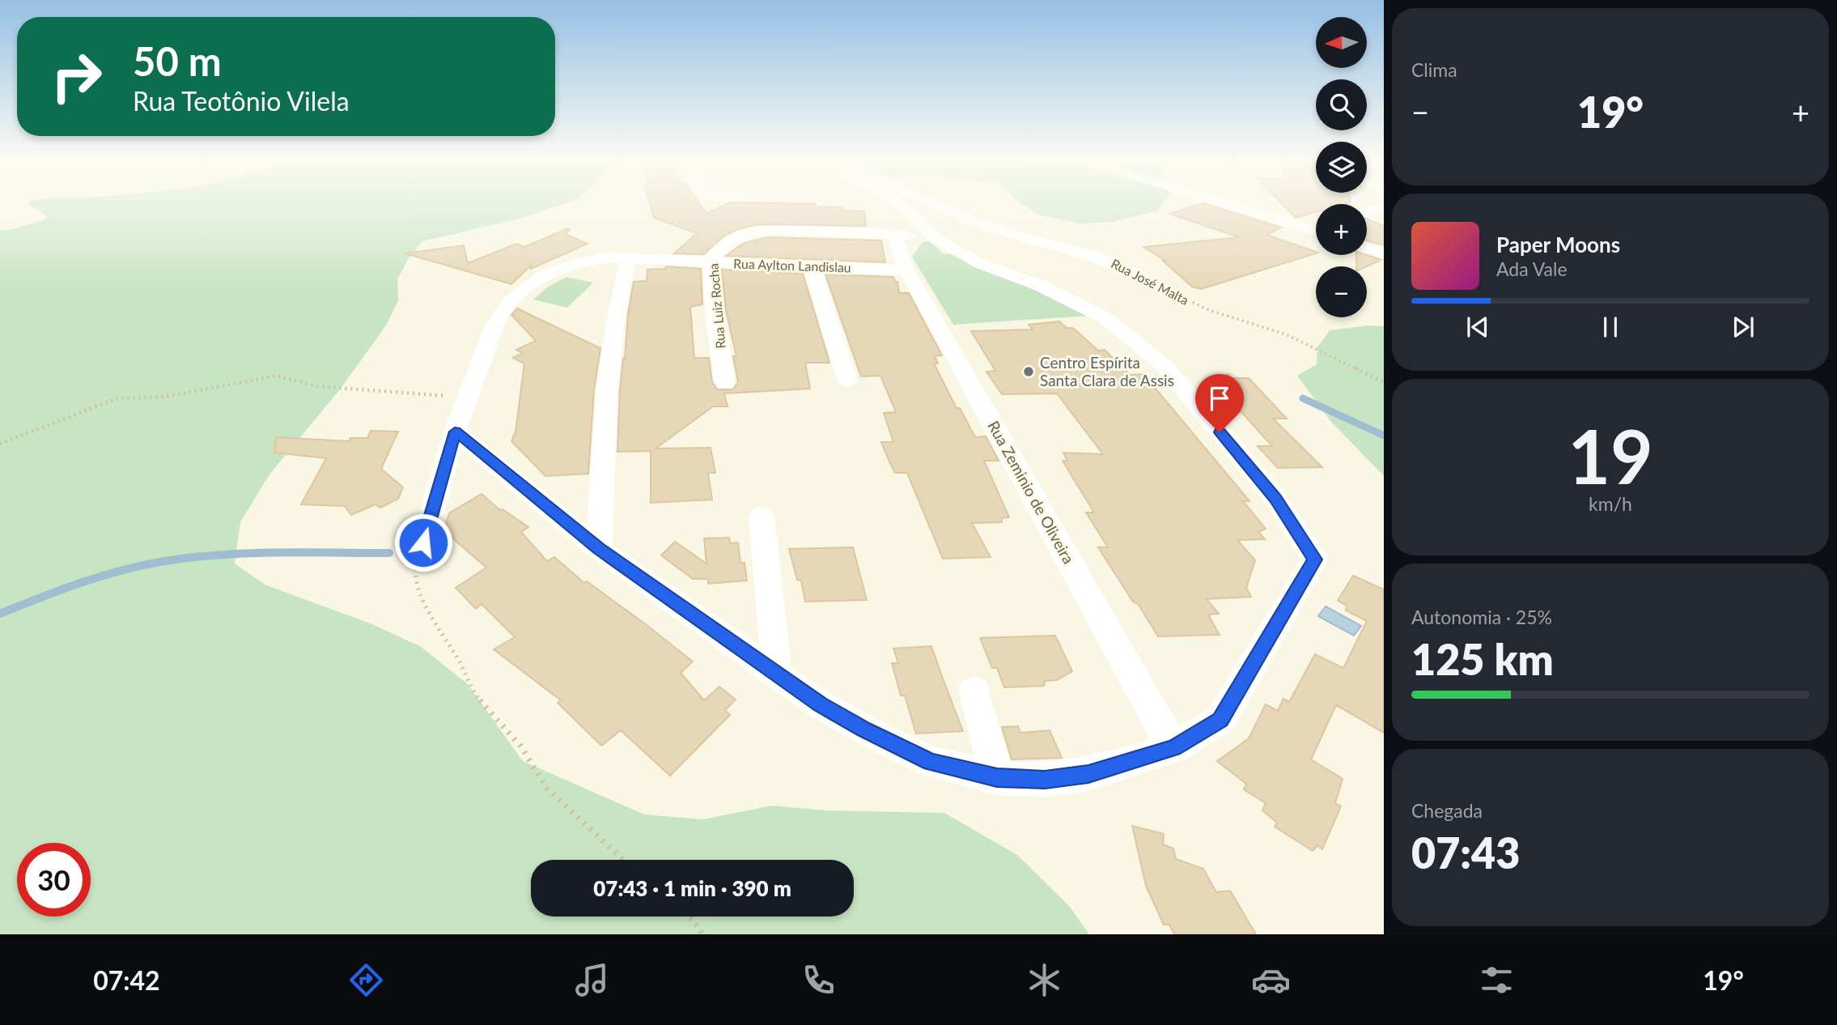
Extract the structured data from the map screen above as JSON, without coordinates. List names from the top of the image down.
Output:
{
  "streets": {
    "street": [
      "Rua Aylton Landislau",
      "Rua José Malta",
      "Rua Luiz Rocha",
      "Rua Zeminio de Oliveira"
    ]
  },
  "crossings": [
    ["Rua Aylton Landislau", "Rua Luiz Rocha"],
    ["Rua Aylton Landislau", "Rua Zeminio de Oliveira"],
    ["Rua Luiz Rocha", "Rua Zeminio de Oliveira"]
  ],
  "places": ["Centro Espírita Santa Clara de Assis"],
  "north": "left",
  "page": {
    "tile": [
      "Clima",
      ["19", "km/h"],
      ["Autonomia · 25%", "125 km"],
      ["Chegada", "07:43"]
    ],
    "map_buttons": ["+", "−"],
    "turn": ["50 m", "Rua Teotônio Vilela"],
    "heat": ["−", "19°", "+"],
    "song": ["Paper Moons", "Ada Vale"],
    "limit": "30",
    "trip": "07:43 · 1 min · 390 m",
    "tabs": ["07:42", "19°"]
  }
}
